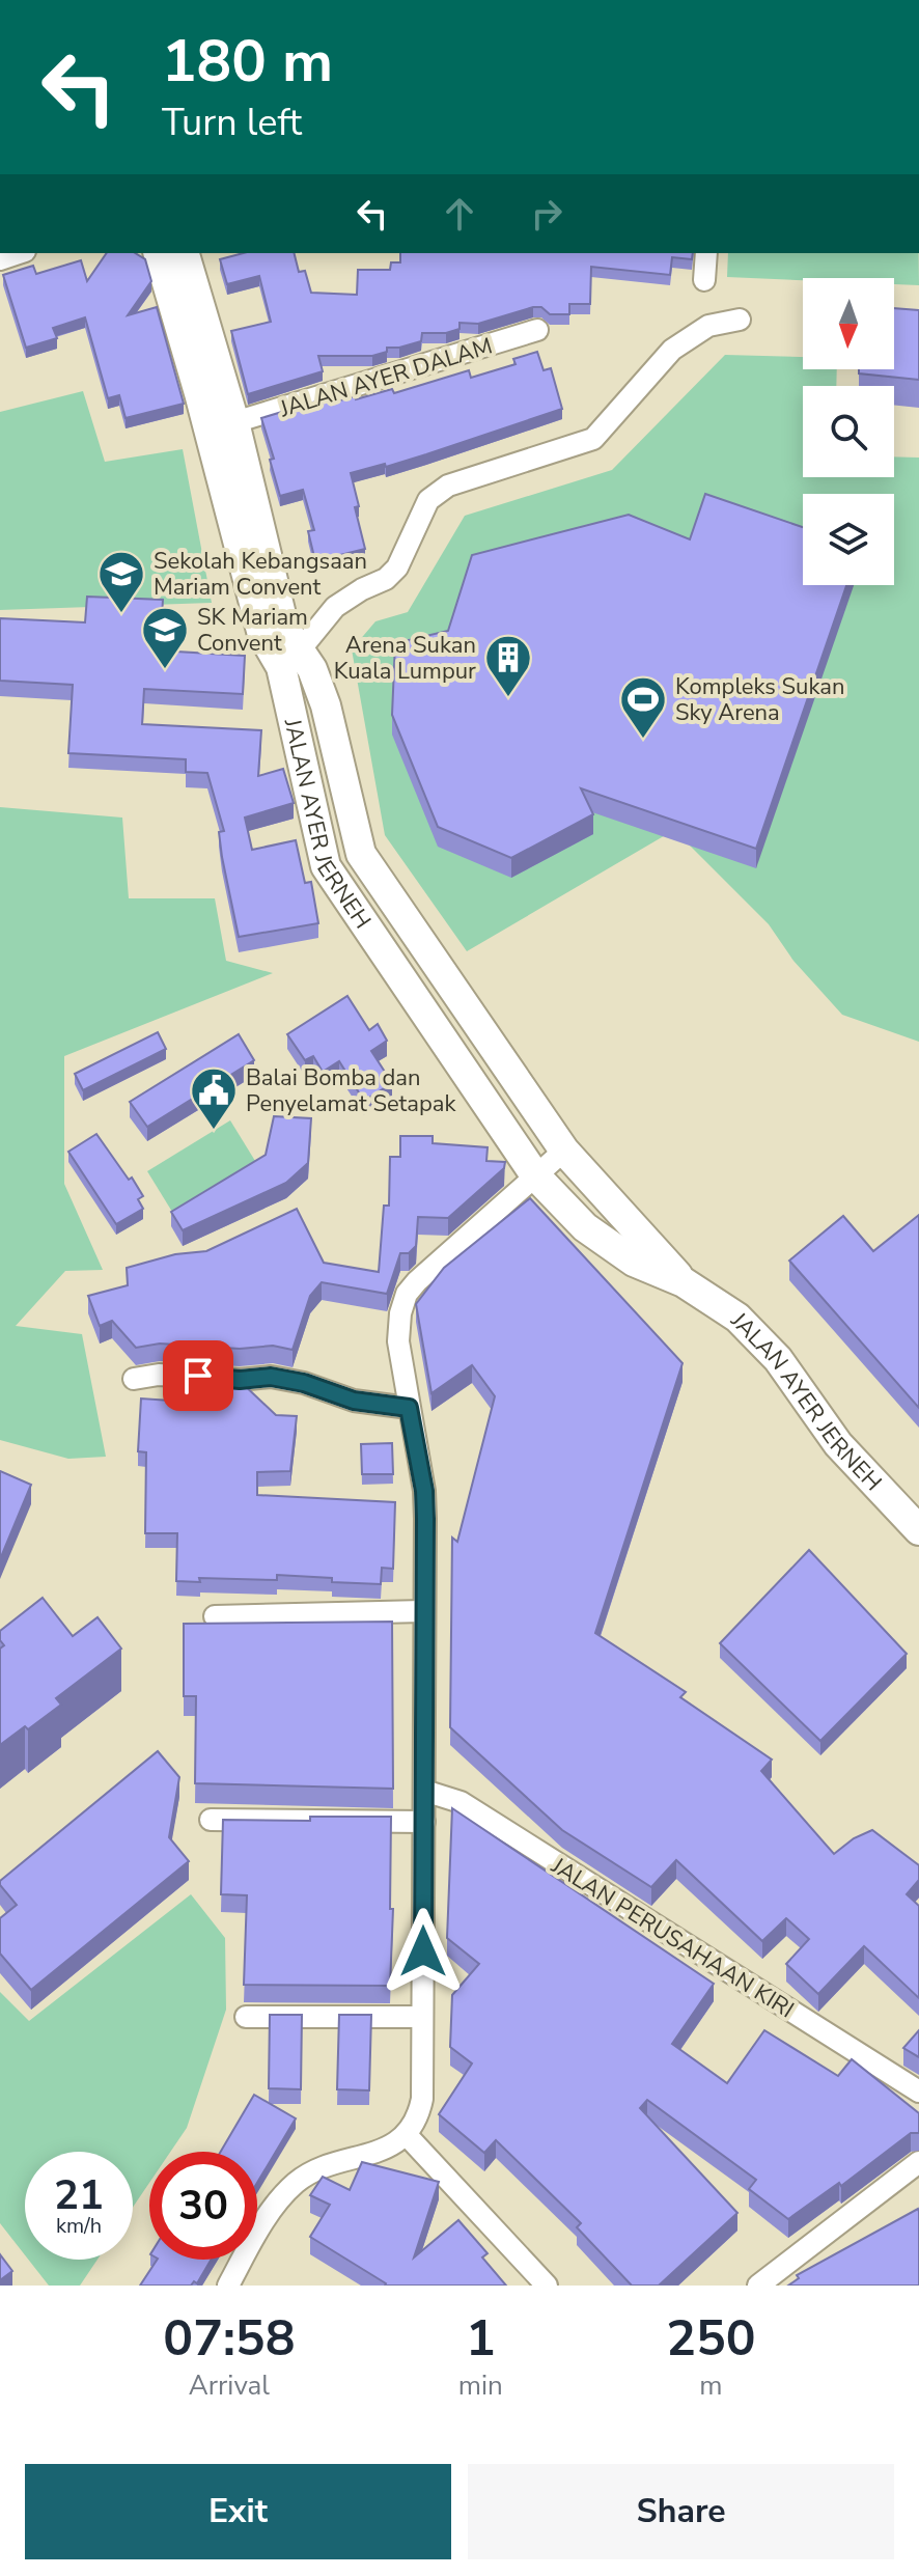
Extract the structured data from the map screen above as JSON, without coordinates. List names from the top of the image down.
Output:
{
  "streets": {
    "main road": ["JALAN AYER JERNEH"],
    "street": ["JALAN AYER DALAM", "JALAN PERUSAHAAN KIRI"]
  },
  "crossings": [
    ["JALAN AYER DALAM", "JALAN AYER JERNEH"]
  ],
  "places": {
    "school or university": ["Sekolah Kebangsaan Mariam Convent", "SK Mariam Convent"],
    "building": ["Arena Sukan Kuala Lumpur"],
    "sports": ["Kompleks Sukan Sky Arena"],
    "public building": ["Balai Bomba dan Penyelamat Setapak"]
  },
  "north": "bottom",
  "page": {
    "turn": ["180 m", "Turn left"],
    "speed": "21 km/h",
    "limit": "30",
    "eta": [
      "07:58",
      "Arrival",
      "1",
      "min",
      "250",
      "m"
    ],
    "buttons": ["Exit", "Share"]
  }
}
